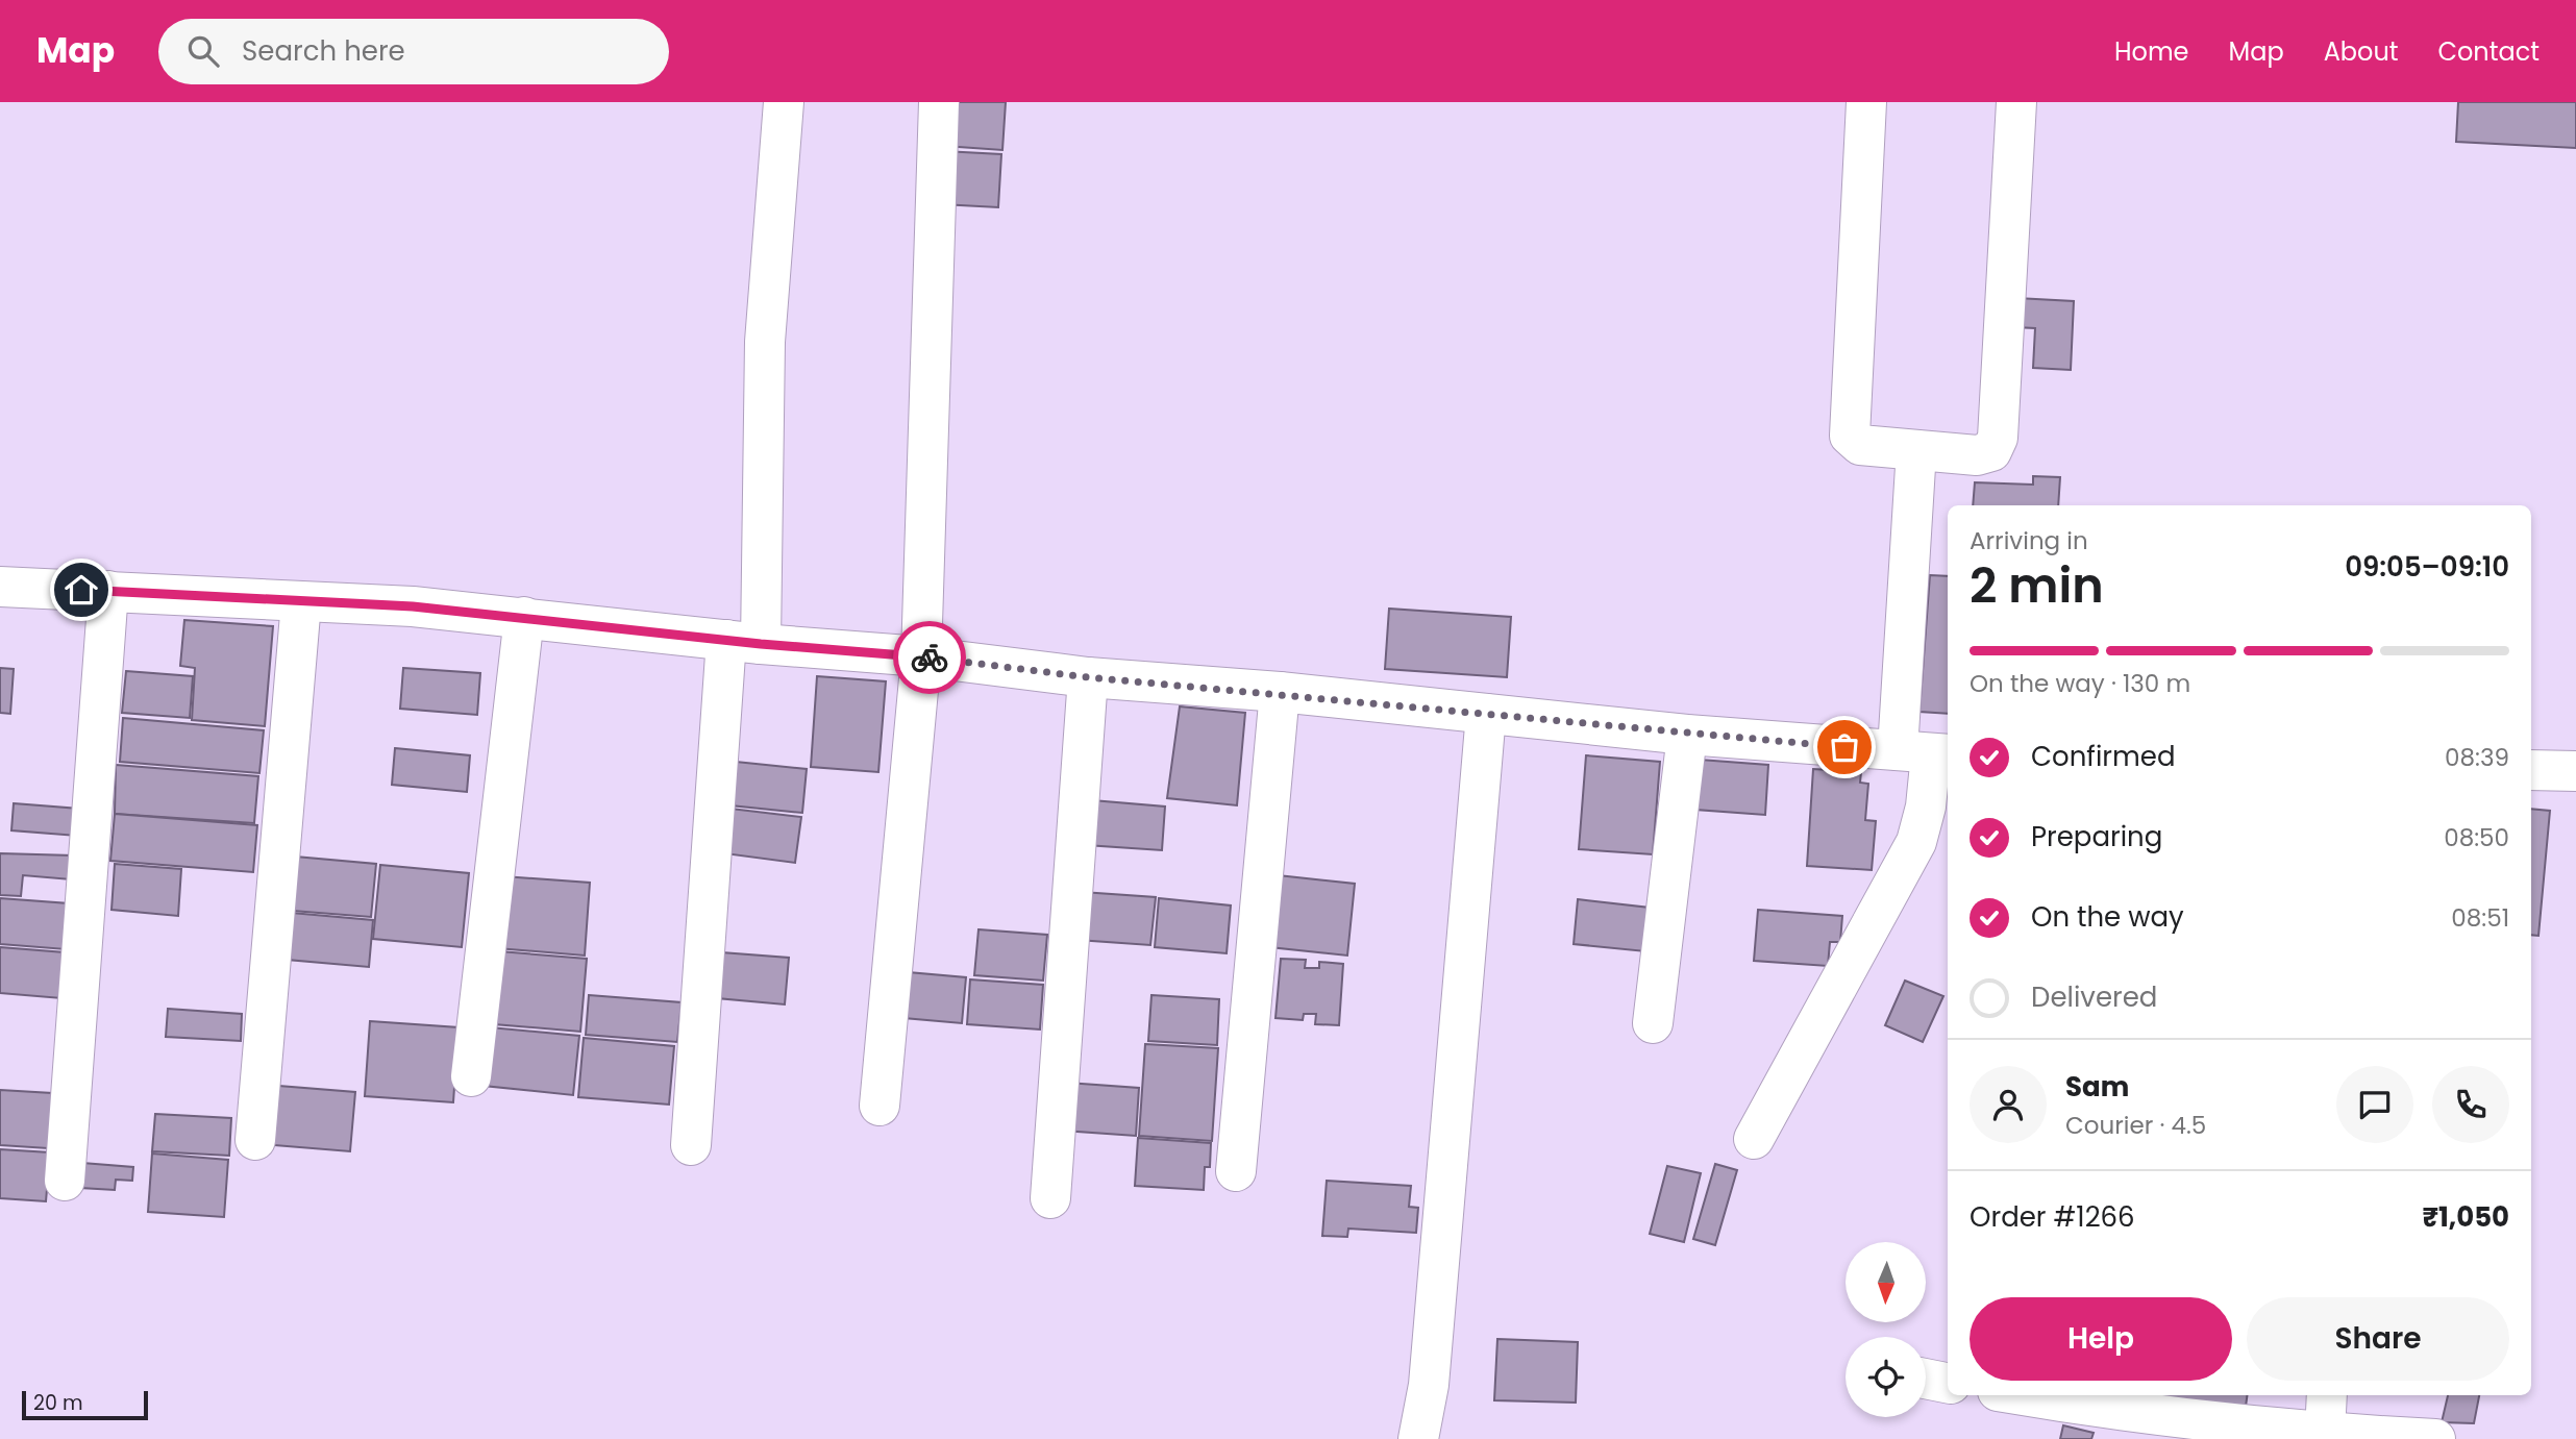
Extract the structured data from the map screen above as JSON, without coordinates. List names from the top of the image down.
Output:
{
  "scale_bar": "20 m",
  "north": "bottom",
  "page": {
    "header": "Map",
    "search": "Search here",
    "nav": [
      "Home",
      "Map",
      "About",
      "Contact"
    ],
    "heading": ["2 min", "Arriving in", "09:05–09:10"],
    "panel": [
      "Sam",
      "Courier · 4.5",
      "Order #1266",
      "₹1,050"
    ],
    "bar": "On the way · 130 m",
    "list": [
      ["Confirmed", "08:39"],
      ["Preparing", "08:50"],
      ["On the way", "08:51"],
      "Delivered"
    ],
    "buttons": ["Help", "Share"],
    "scale": "20 m"
  }
}
